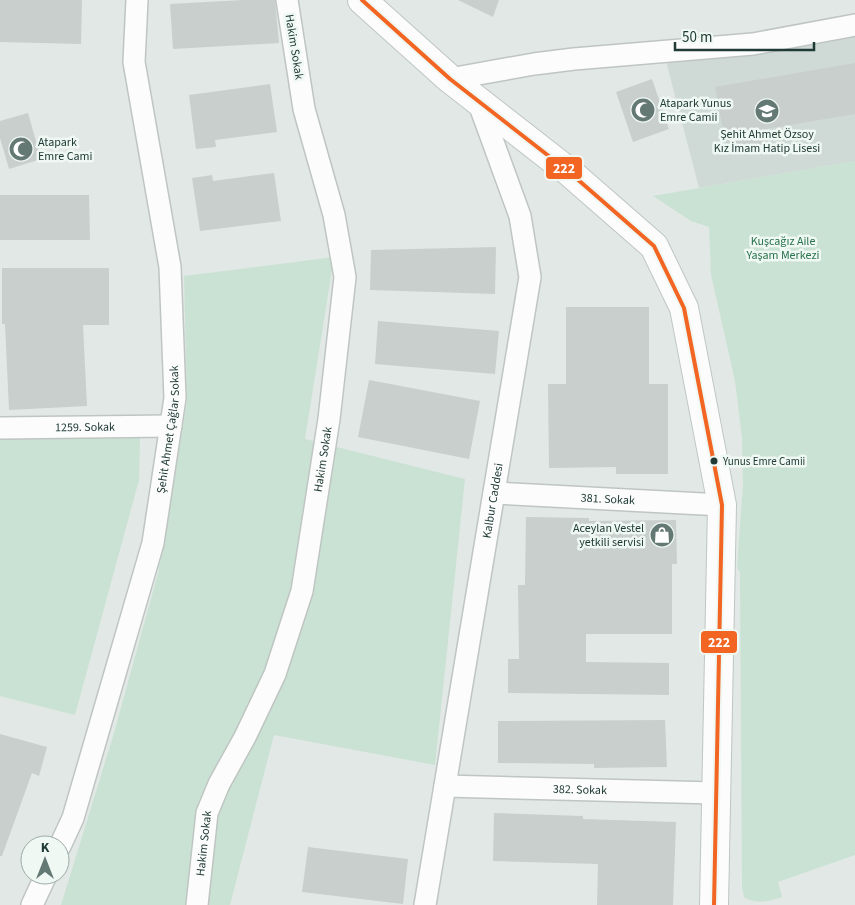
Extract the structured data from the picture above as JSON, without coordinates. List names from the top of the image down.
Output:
{
  "streets": {
    "street": [
      "Hakim Sokak",
      "1259. Sokak",
      "Şehit Ahmet Çağlar Sokak",
      "381. Sokak",
      "Kalbur Caddesi",
      "382. Sokak"
    ]
  },
  "crossings": [
    ["1259. Sokak", "Şehit Ahmet Çağlar Sokak"],
    ["381. Sokak", "Kalbur Caddesi"],
    ["Kalbur Caddesi", "382. Sokak"]
  ],
  "parks": ["Kuşcağız Aile Yaşam Merkezi"],
  "places": {
    "mosque": ["Atapark Yunus Emre Camii", "Atapark Emre Cami"],
    "school or university": ["Şehit Ahmet Özsoy Kız İmam Hatip Lisesi"],
    "other": ["Yunus Emre Camii"],
    "shop": ["Aceylan Vestel yetkili servisi"]
  },
  "lines": ["transit line 222"],
  "scale_bar": "50 m",
  "north": "top"
}
